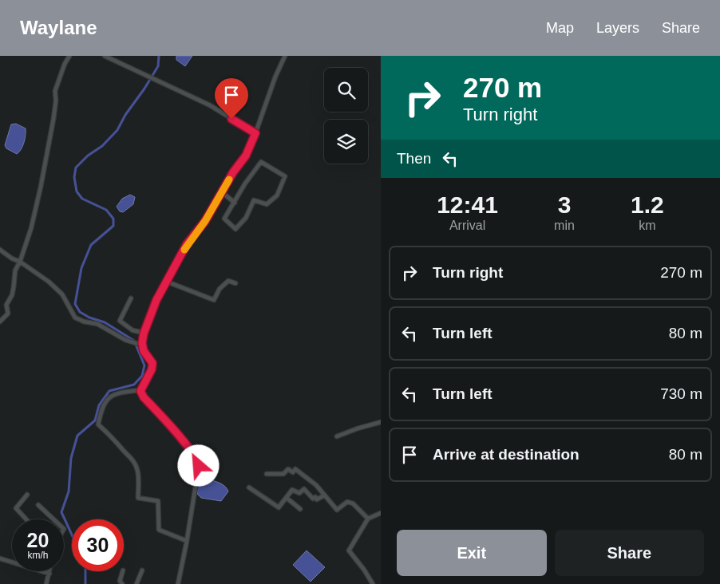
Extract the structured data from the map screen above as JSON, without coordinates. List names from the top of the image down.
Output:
{
  "page": {
    "header": "Waylane",
    "nav": ["Map", "Layers", "Share"],
    "turn": ["270 m", "Turn right"],
    "then": "Then",
    "eta": [
      "12:41",
      "Arrival",
      "3",
      "min",
      "1.2",
      "km"
    ],
    "list": [
      {
        "name": "Turn right",
        "value": "270 m"
      },
      {
        "name": "Turn left",
        "value": "80 m"
      },
      {
        "name": "Turn left",
        "value": "730 m"
      },
      {
        "name": "Arrive at destination",
        "value": "80 m"
      }
    ],
    "speed": "20 km/h",
    "limit": "30",
    "buttons": ["Exit", "Share"]
  }
}
